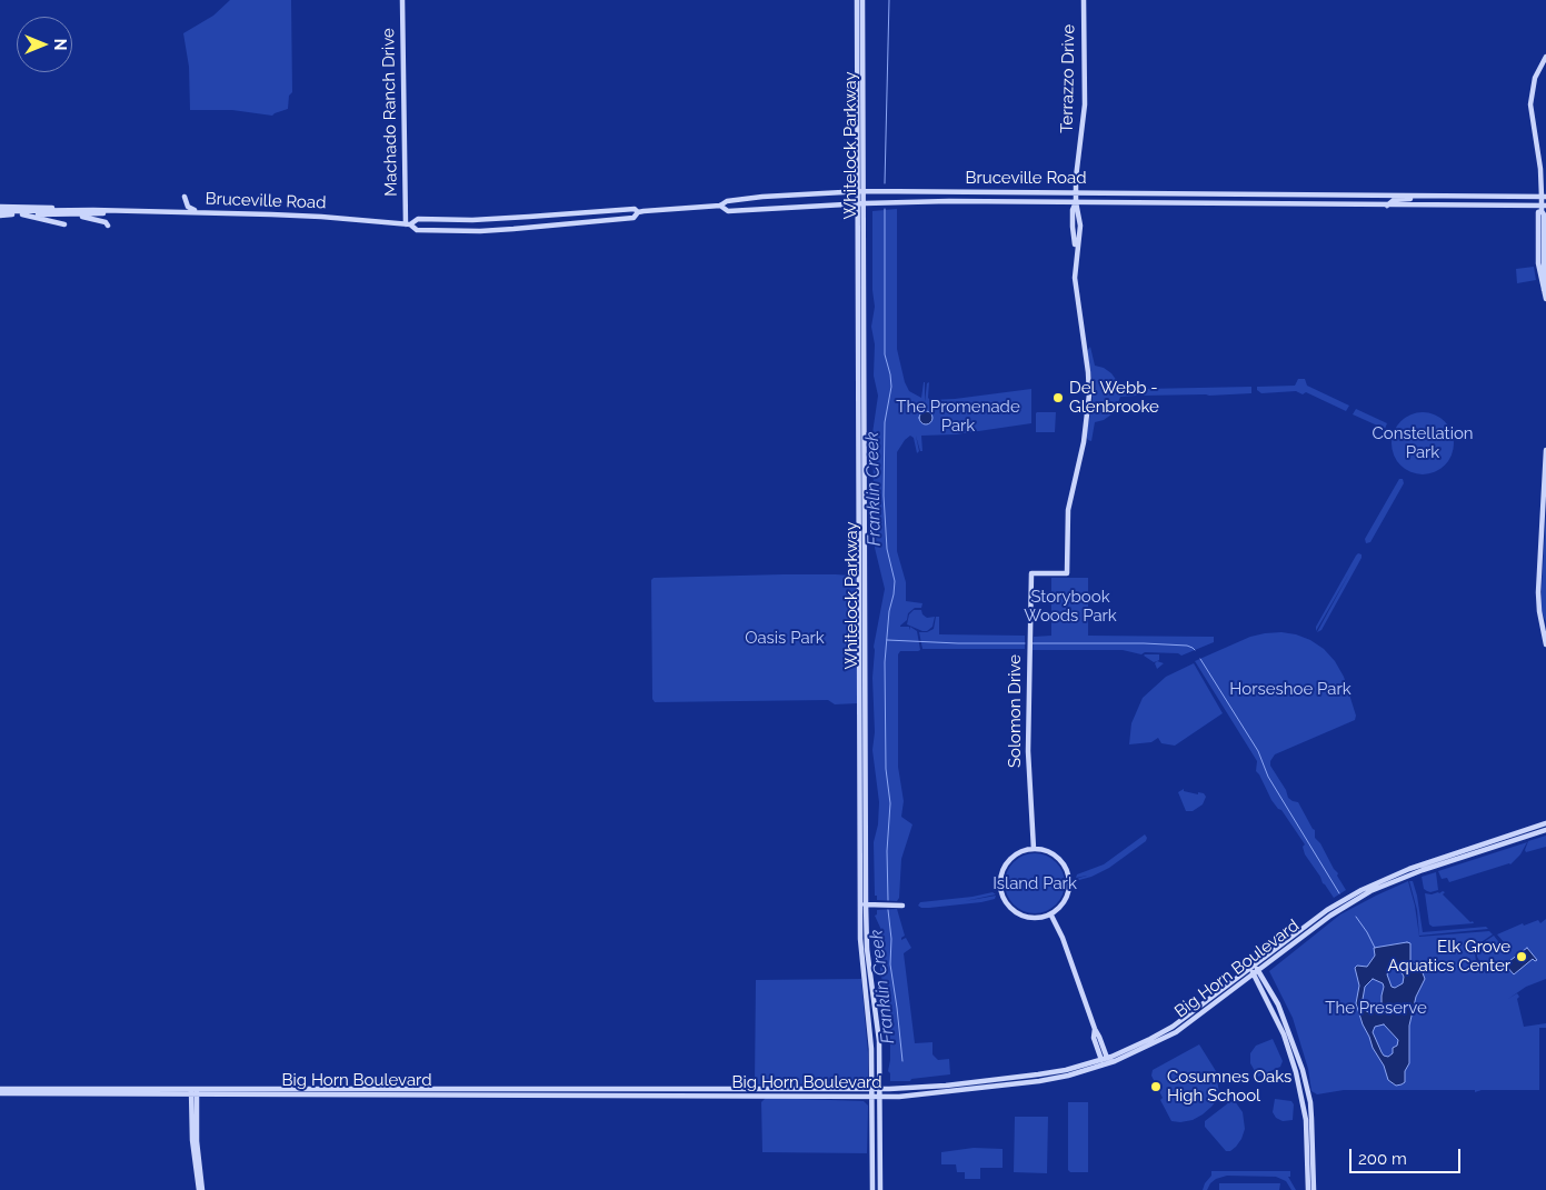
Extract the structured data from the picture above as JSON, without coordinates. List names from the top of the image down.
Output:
{
  "streets": {
    "main road": [
      "Terrazzo Drive",
      "Machado Ranch Drive",
      "Whitelock Parkway",
      "Bruceville Road",
      "Solomon Drive",
      "Big Horn Boulevard"
    ]
  },
  "crossings": [
    ["Terrazzo Drive", "Bruceville Road"],
    ["Terrazzo Drive", "Solomon Drive"],
    ["Machado Ranch Drive", "Bruceville Road"],
    ["Whitelock Parkway", "Bruceville Road"],
    ["Whitelock Parkway", "Big Horn Boulevard"]
  ],
  "water": ["Franklin Creek"],
  "parks": [
    "The Promenade Park",
    "Constellation Park",
    "Storybook Woods Park",
    "Oasis Park",
    "Horseshoe Park",
    "Island Park",
    "The Preserve"
  ],
  "places": ["Del Webb - Glenbrooke", "Elk Grove Aquatics Center", "Cosumnes Oaks High School"],
  "scale_bar": "200 m",
  "north": "right"
}
